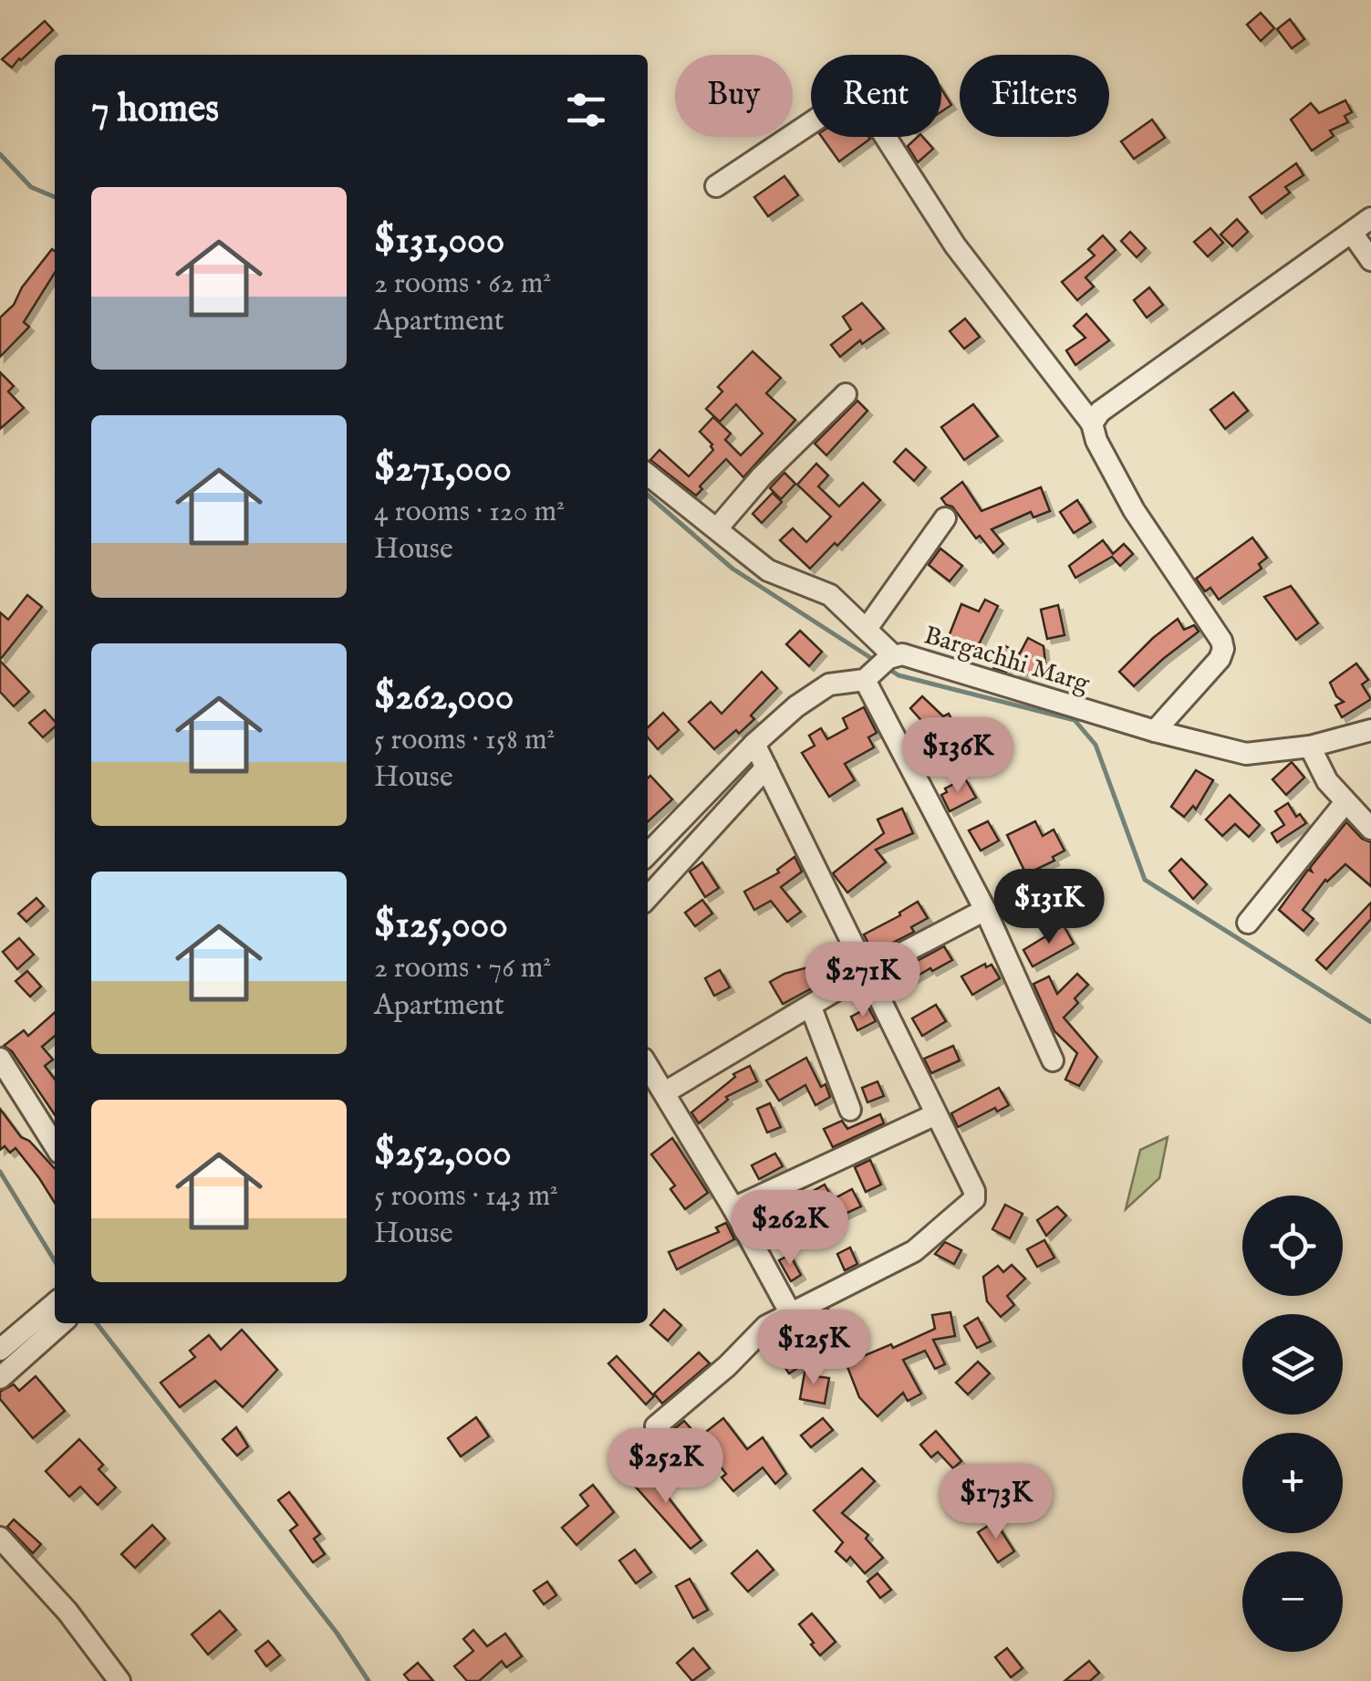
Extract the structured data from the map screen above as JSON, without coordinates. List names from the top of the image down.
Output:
{
  "streets": {
    "street": ["Bargachhi Marg"]
  },
  "page": {
    "chip": ["Buy", "Rent", "Filters"],
    "heading": "7 homes",
    "list": [
      {
        "name": "$131,000",
        "note": "2 rooms · 62 m² · Apartment"
      },
      {
        "name": "$271,000",
        "note": "4 rooms · 120 m² · House"
      },
      {
        "name": "$262,000",
        "note": "5 rooms · 158 m² · House"
      },
      {
        "name": "$125,000",
        "note": "2 rooms · 76 m² · Apartment"
      },
      {
        "name": "$252,000",
        "note": "5 rooms · 143 m² · House"
      }
    ],
    "price": [
      "$136K",
      "$131K",
      "$271K",
      "$262K",
      "$125K",
      "$252K",
      "$173K"
    ],
    "map_buttons": ["+", "−"]
  }
}
